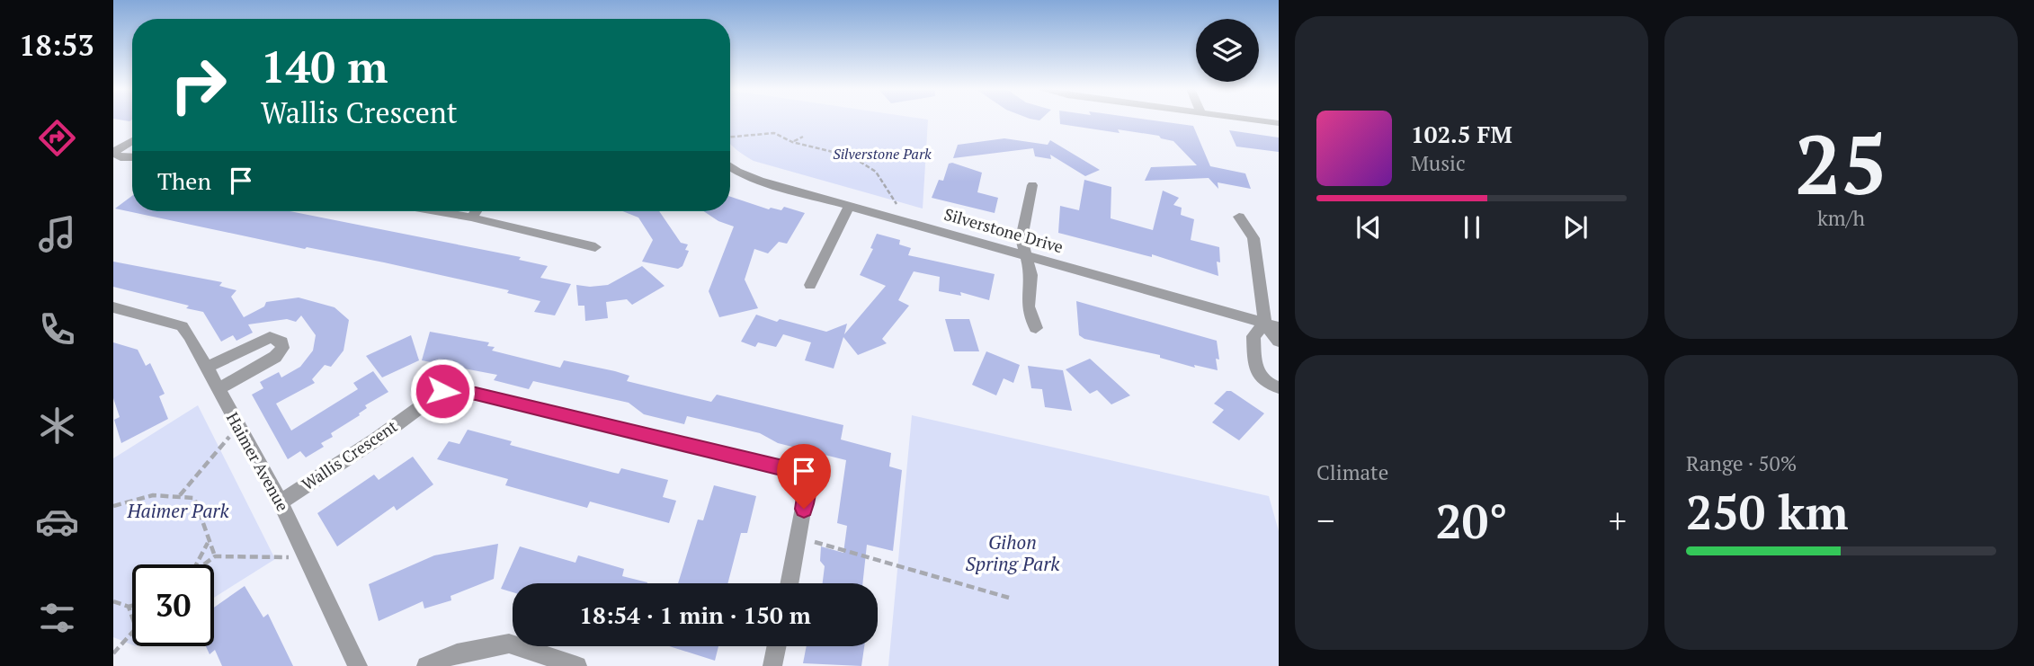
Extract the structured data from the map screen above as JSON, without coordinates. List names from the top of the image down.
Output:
{
  "streets": {
    "street": ["Silverstone Drive", "Wallis Crescent", "Haimer Avenue"]
  },
  "crossings": [
    ["Wallis Crescent", "Haimer Avenue"]
  ],
  "parks": ["Silverstone Park", "Haimer Park", "Gihon Spring Park"],
  "page": {
    "tabs": "18:53",
    "tile": [
      ["25", "km/h"],
      "Climate",
      ["Range · 50%", "250 km"]
    ],
    "turn": ["140 m", "Wallis Crescent"],
    "song": ["102.5 FM", "Music"],
    "then": "Then",
    "heat": ["−", "20°", "+"],
    "limit": "30",
    "trip": "18:54 · 1 min · 150 m"
  }
}
